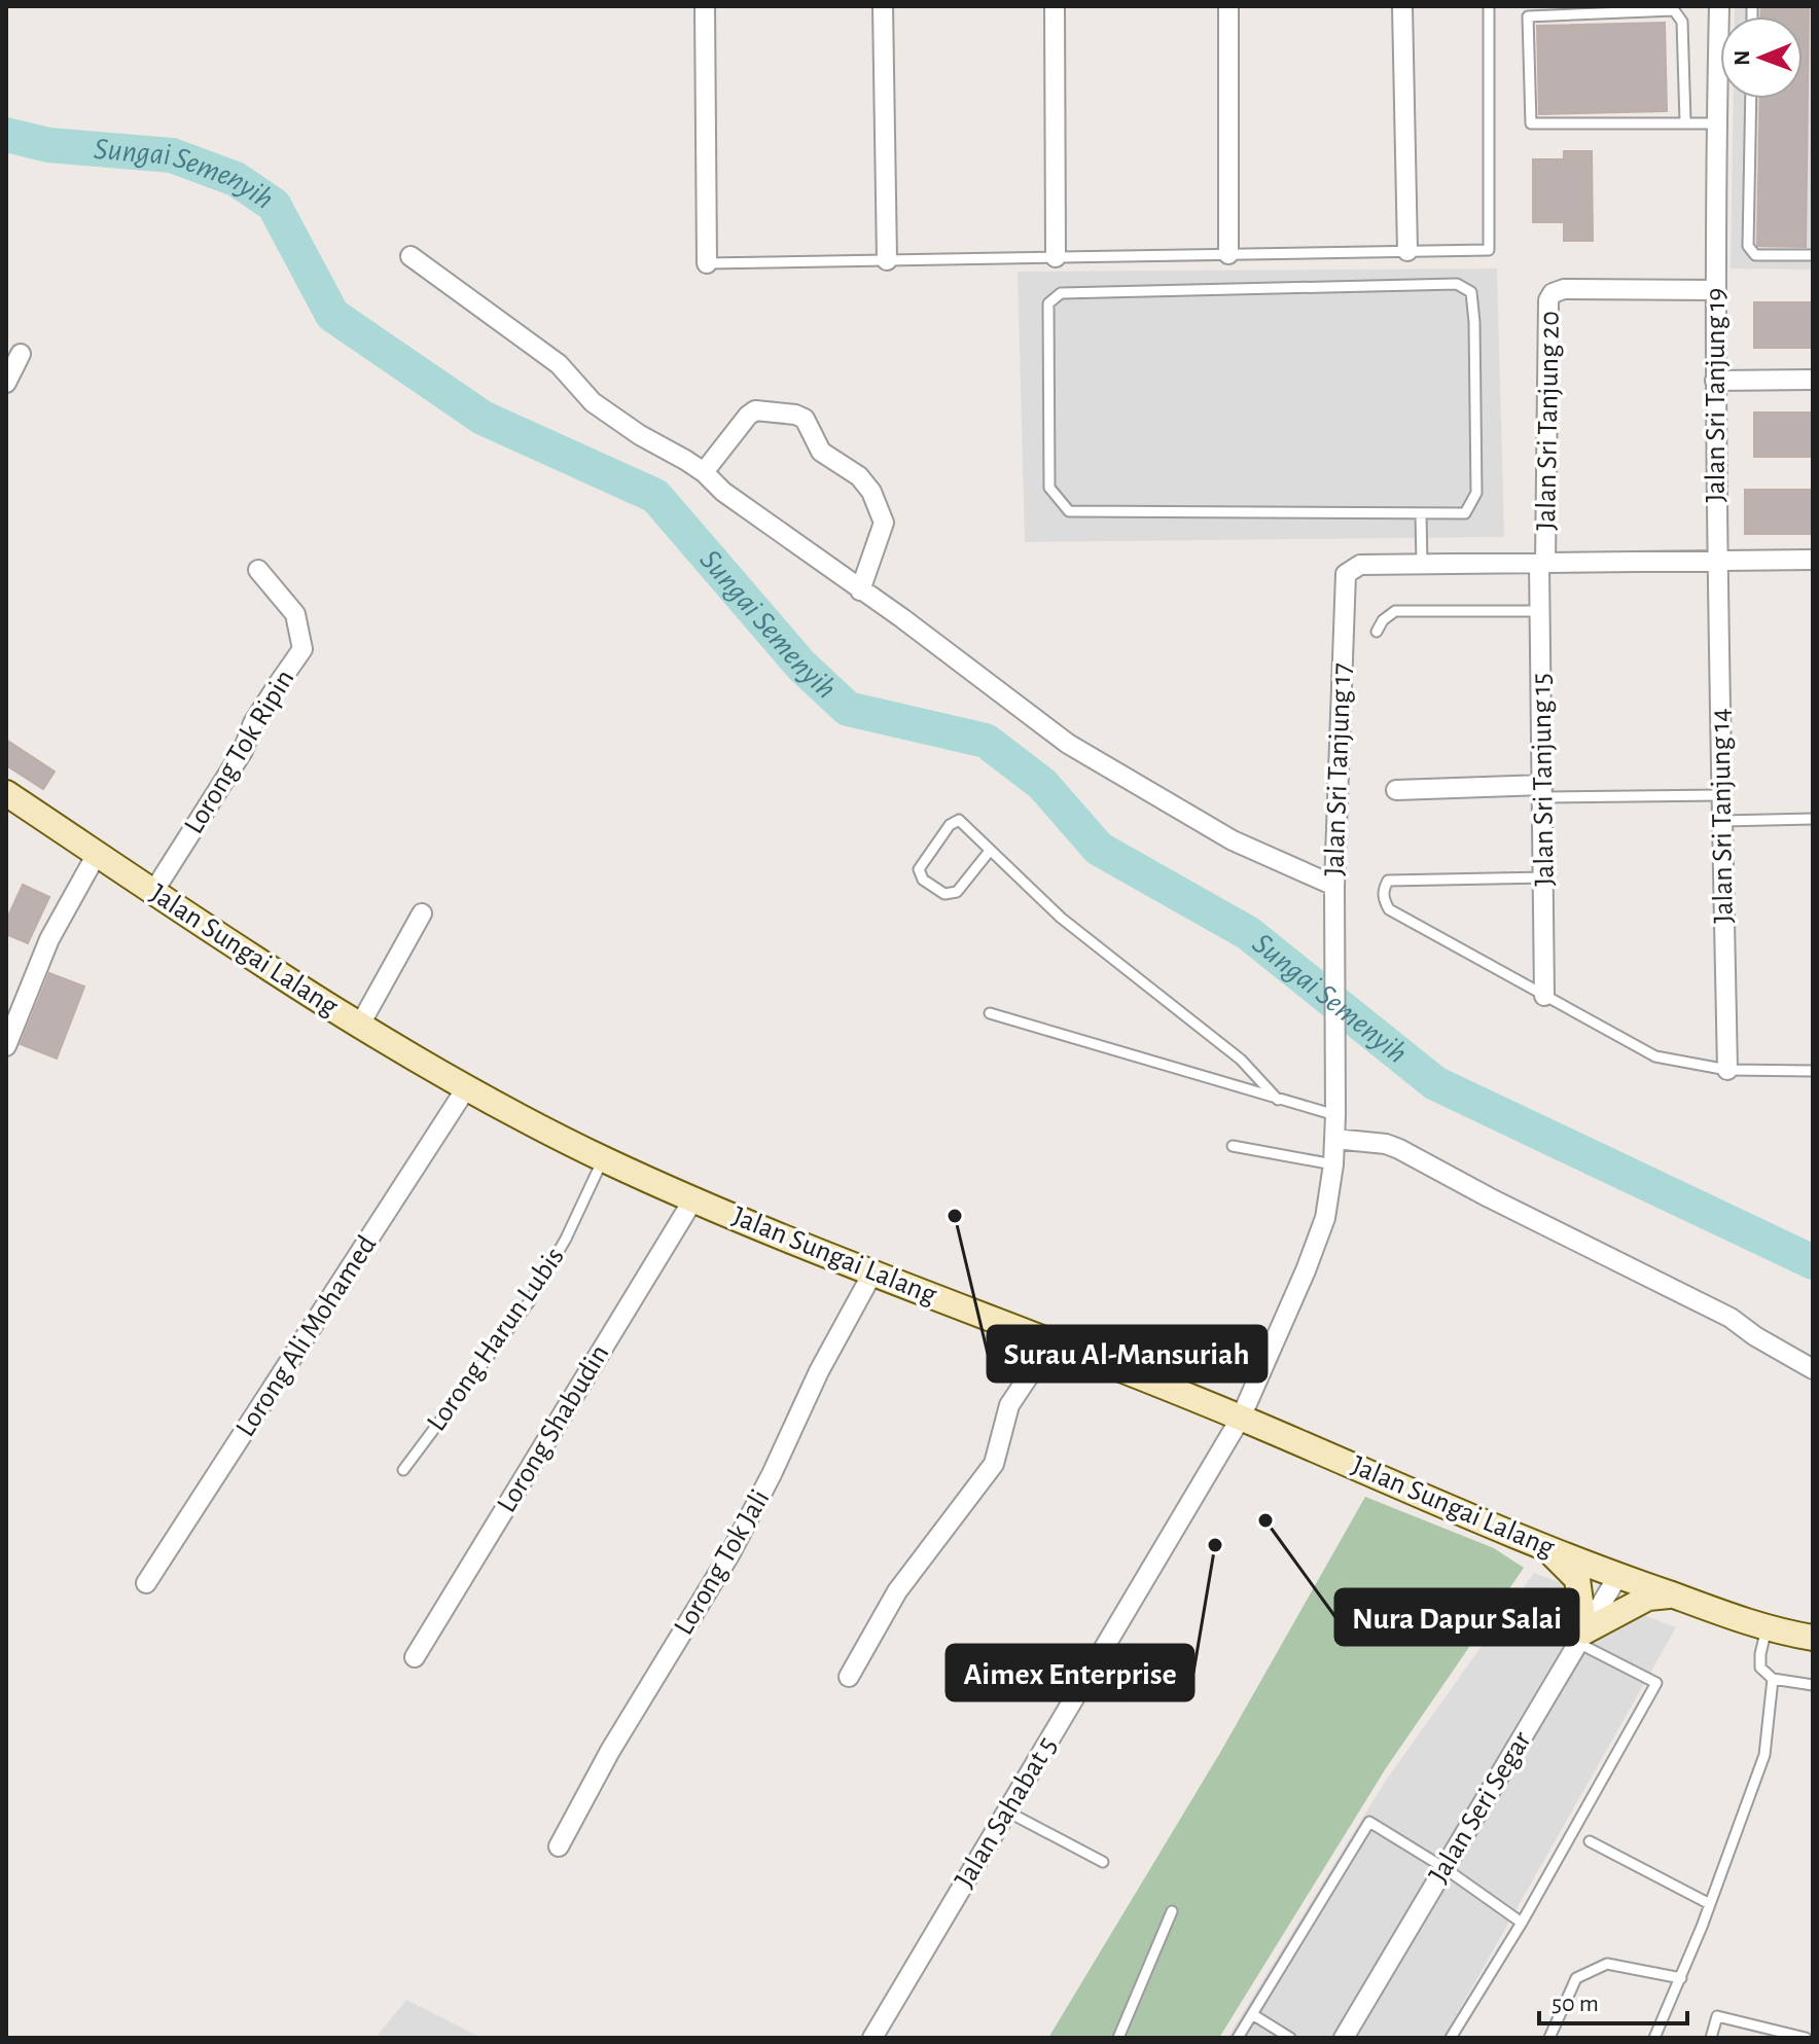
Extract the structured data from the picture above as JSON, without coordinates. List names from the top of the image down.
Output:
{
  "streets": {
    "street": [
      "Jalan Sri Tanjung 19",
      "Jalan Sri Tanjung 20",
      "Lorong Tok Ripin",
      "Jalan Sri Tanjung 17",
      "Jalan Sri Tanjung 15",
      "Jalan Sri Tanjung 14",
      "Jalan Sungai Lalang",
      "Lorong Ali Mohamed",
      "Lorong Shabudin",
      "Lorong Tok Jali",
      "Jalan Seri Segar",
      "Jalan Sahabat 5"
    ],
    "lane": ["Lorong Harun Lubis"]
  },
  "crossings": [
    ["Jalan Sri Tanjung 19", "Jalan Sri Tanjung 20"],
    ["Jalan Sri Tanjung 19", "Jalan Sri Tanjung 17"],
    ["Jalan Sri Tanjung 19", "Jalan Sri Tanjung 14"],
    ["Jalan Sri Tanjung 20", "Jalan Sri Tanjung 17"],
    ["Jalan Sri Tanjung 20", "Jalan Sri Tanjung 15"],
    ["Lorong Tok Ripin", "Jalan Sungai Lalang"],
    ["Jalan Sri Tanjung 17", "Jalan Sri Tanjung 15"],
    ["Jalan Sri Tanjung 17", "Jalan Sri Tanjung 14"],
    ["Jalan Sri Tanjung 17", "Jalan Sungai Lalang"],
    ["Jalan Sri Tanjung 17", "Jalan Sahabat 5"],
    ["Jalan Sungai Lalang", "Lorong Ali Mohamed"],
    ["Jalan Sungai Lalang", "Lorong Harun Lubis"],
    ["Jalan Sungai Lalang", "Lorong Shabudin"],
    ["Jalan Sungai Lalang", "Lorong Tok Jali"],
    ["Jalan Sungai Lalang", "Jalan Seri Segar"],
    ["Jalan Sungai Lalang", "Jalan Sahabat 5"]
  ],
  "water": ["Sungai Semenyih"],
  "places": ["Surau Al-Mansuriah", "Nura Dapur Salai", "Aimex Enterprise"],
  "scale_bar": "50 m",
  "north": "left"
}
